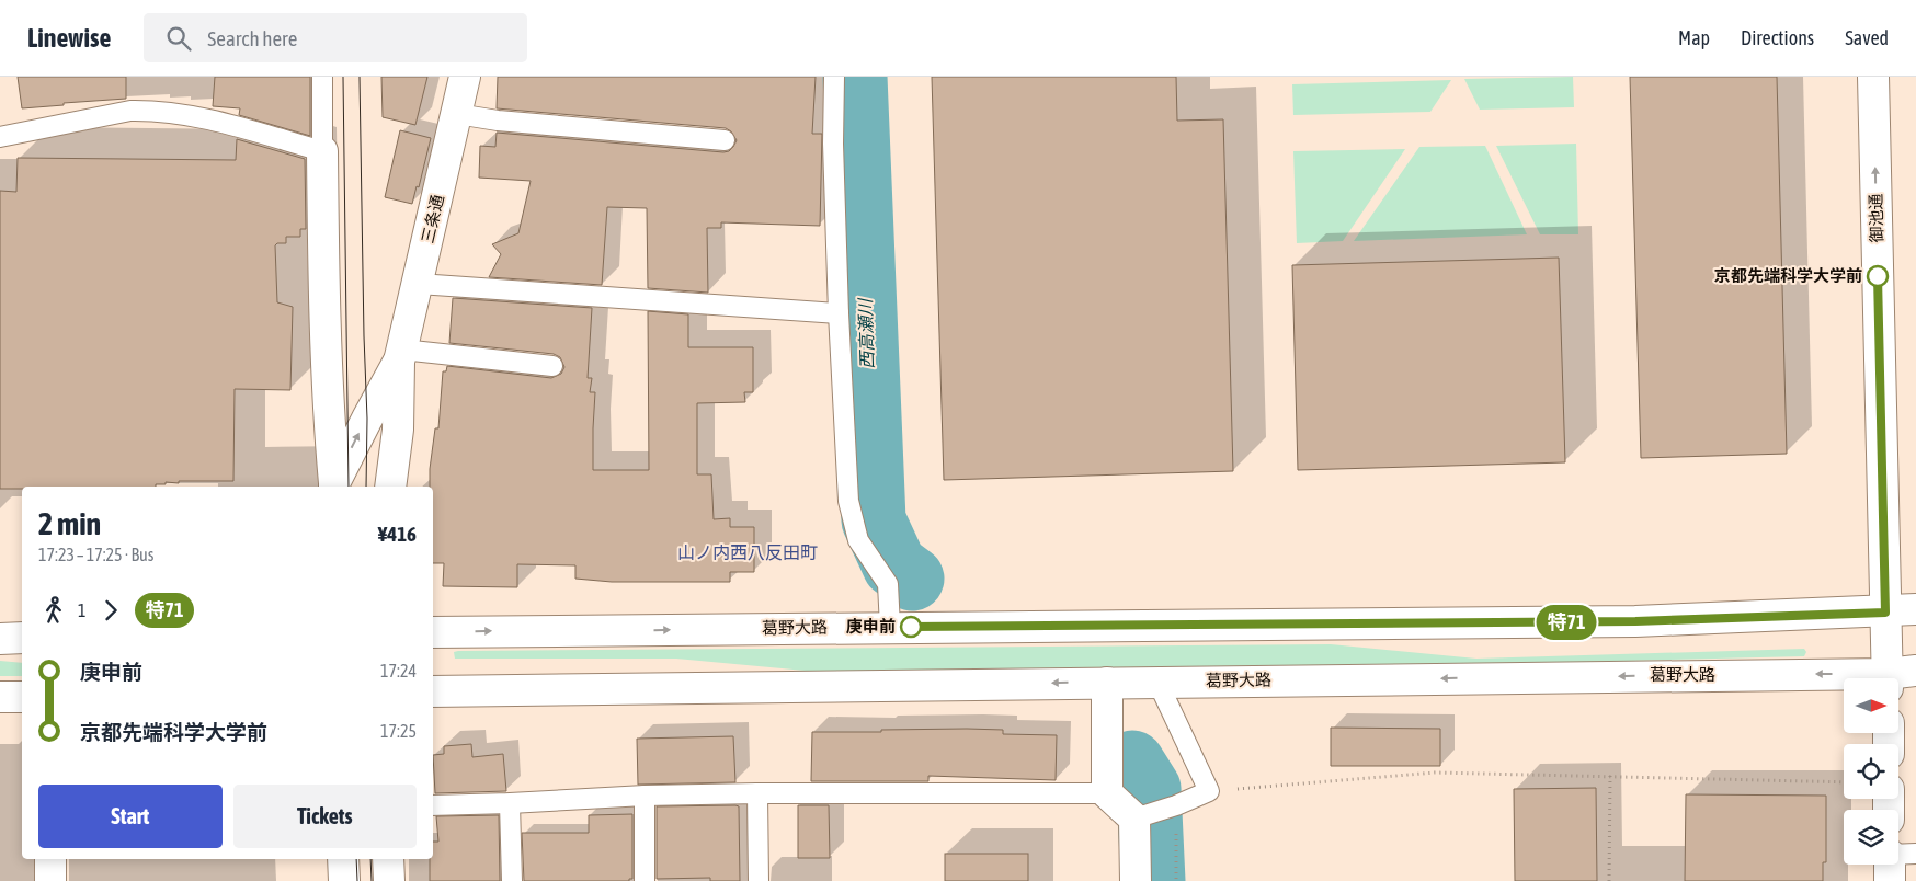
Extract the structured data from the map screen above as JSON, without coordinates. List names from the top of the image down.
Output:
{
  "streets": {
    "street": ["御池通", "三条通", "葛野大路"]
  },
  "crossings": [
    ["御池通", "葛野大路"]
  ],
  "one_way": ["御池通"],
  "districts": ["山ノ内西八反田町"],
  "water": ["西高瀬川"],
  "places": ["京都先端科学大学前", "庚申前"],
  "lines": ["bus line 特71"],
  "north": "right",
  "page": {
    "header": "Linewise",
    "search": "Search here",
    "nav": ["Map", "Directions", "Saved"],
    "on_map": "特71",
    "heading": ["2 min", "17:23 – 17:25 · Bus", "¥416"],
    "legs": ["1", "特71"],
    "list": [
      {
        "name": "庚申前",
        "value": "17:24"
      },
      {
        "name": "京都先端科学大学前",
        "value": "17:25"
      }
    ],
    "buttons": ["Start", "Tickets"]
  }
}
